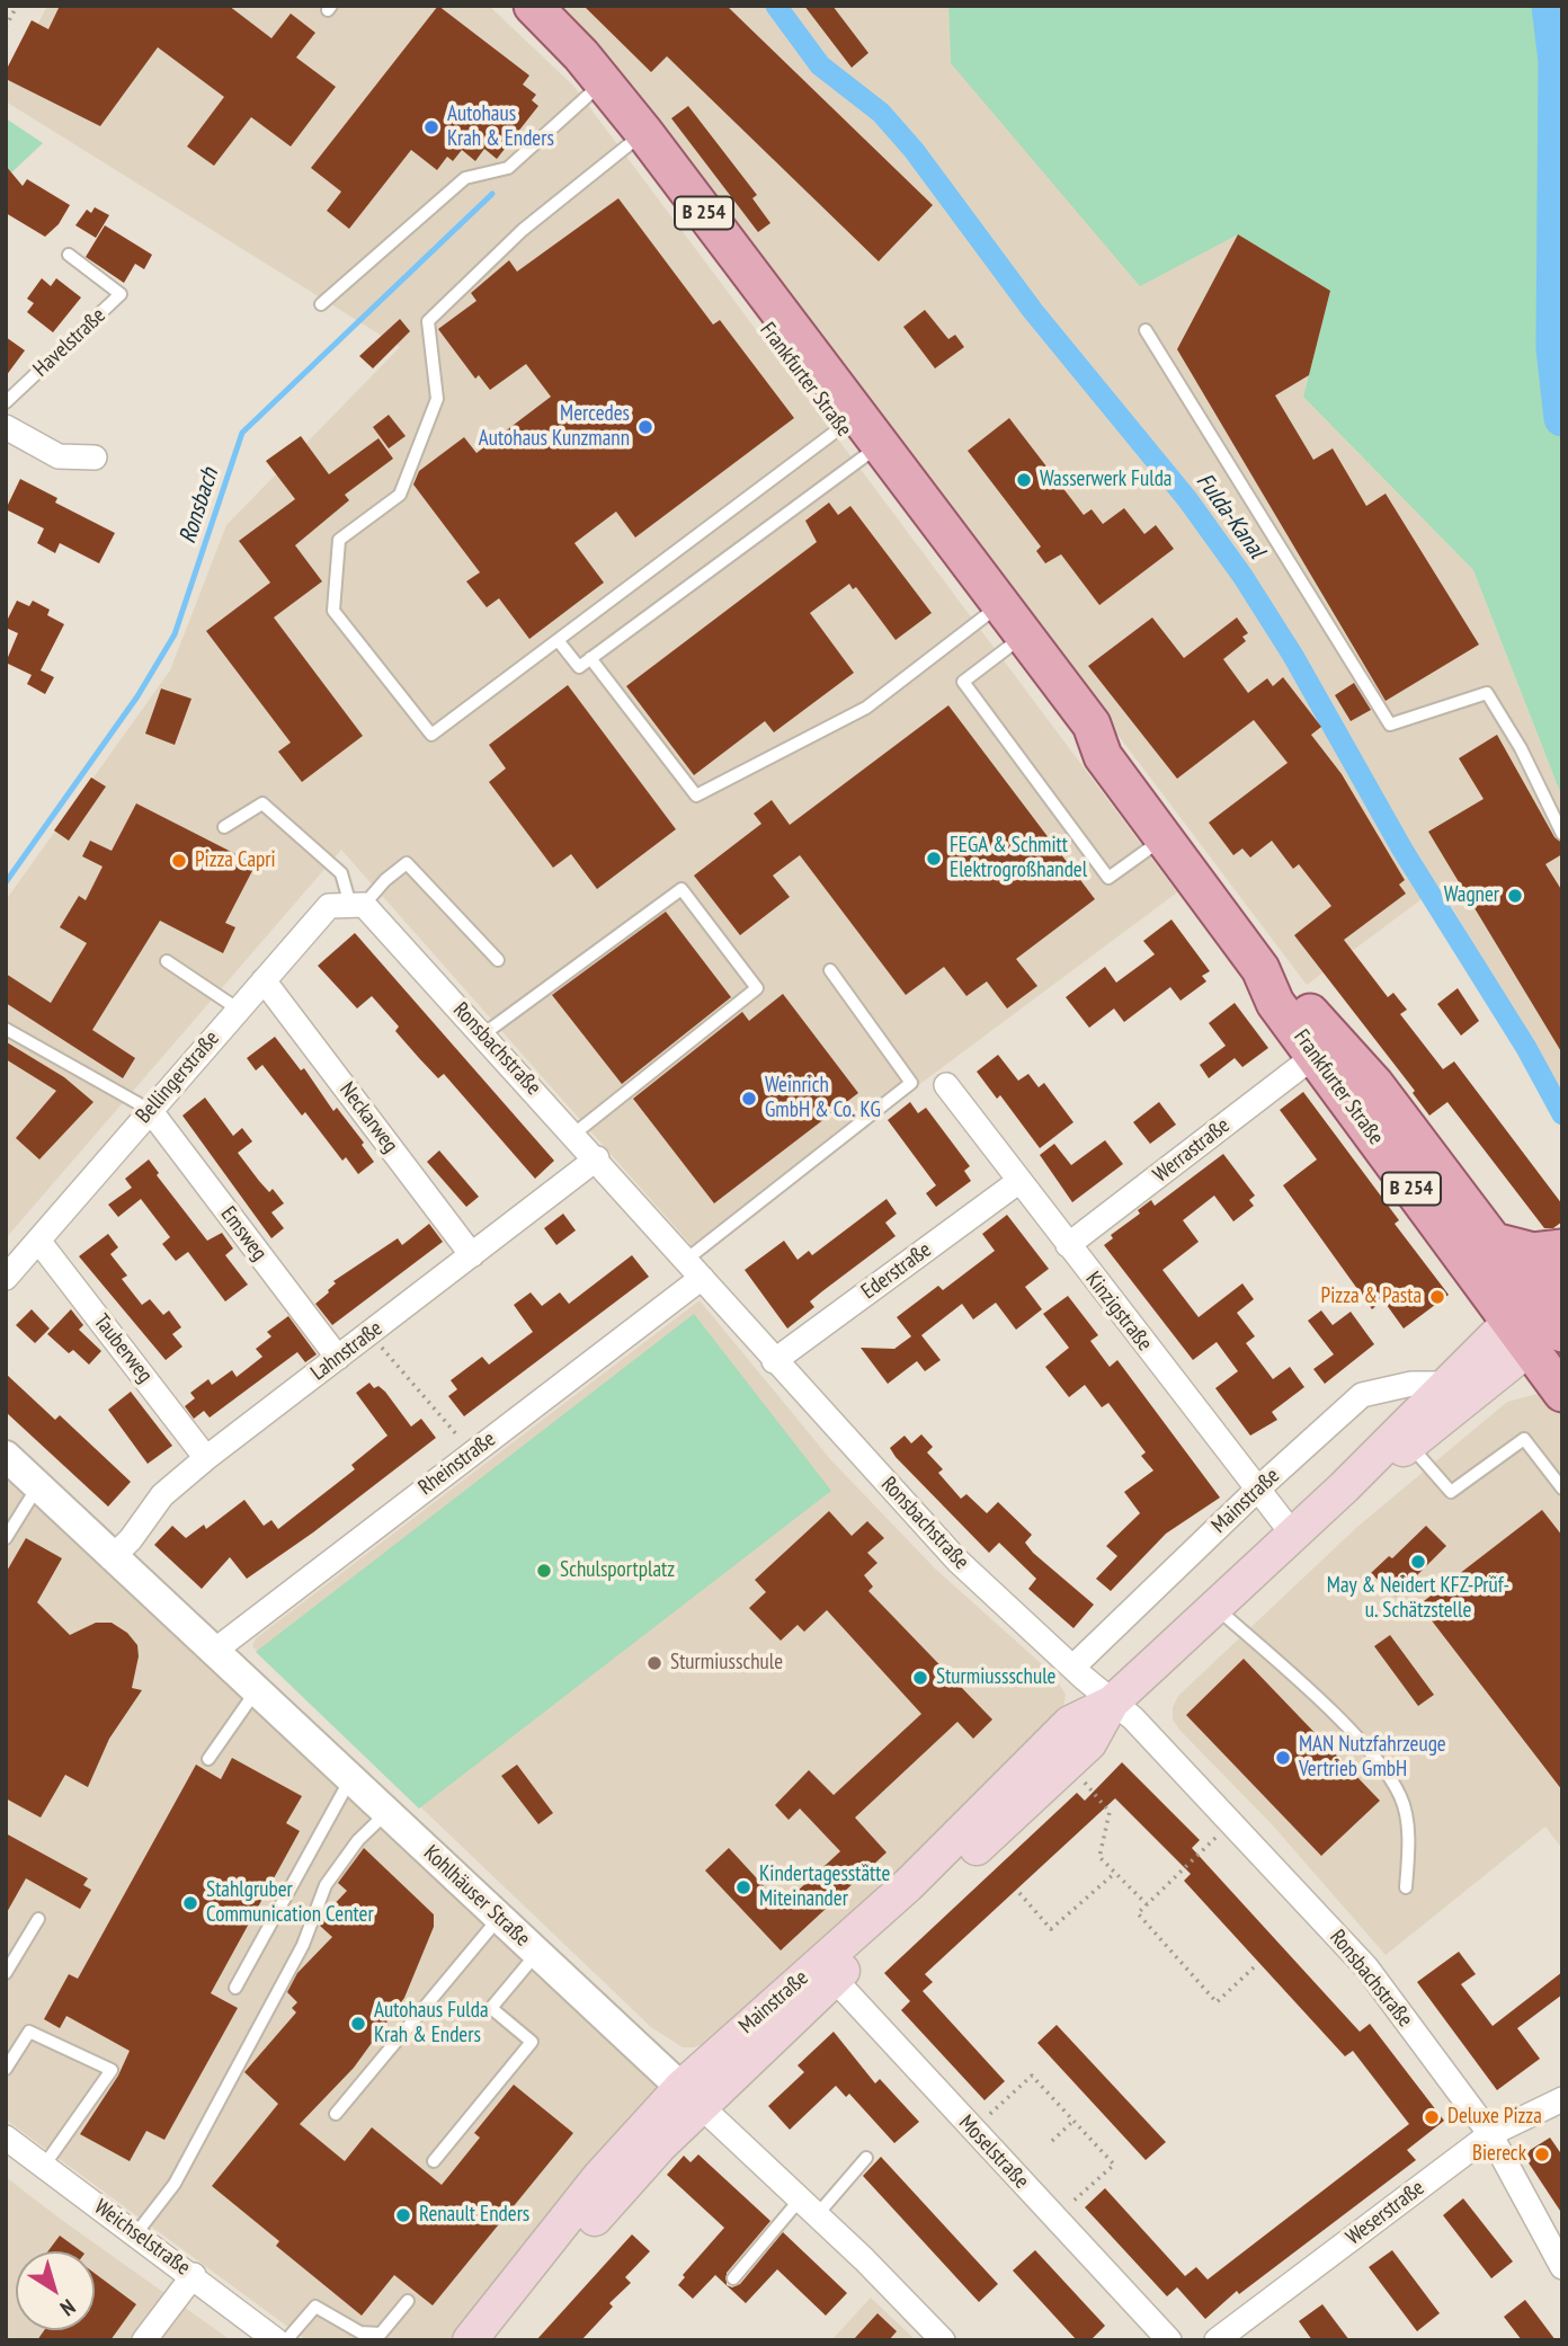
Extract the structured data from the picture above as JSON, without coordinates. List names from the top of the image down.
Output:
{
  "streets": {
    "main road": ["B 254", "Frankfurter Straße", "Mainstraße"],
    "street": [
      "Ronsbachstraße",
      "Bellingerstraße",
      "Neckarweg",
      "Werrastraße",
      "Emsweg",
      "Ederstraße",
      "Kinzigstraße",
      "Tauberweg",
      "Lahnstraße",
      "Rheinstraße",
      "Kohlhäuser Straße",
      "Moselstraße",
      "Weserstraße",
      "Weichselstraße"
    ],
    "lane": ["Havelstraße"]
  },
  "crossings": [
    ["Frankfurter Straße", "Werrastraße"],
    ["Frankfurter Straße", "Mainstraße"],
    ["Ronsbachstraße", "Bellingerstraße"],
    ["Ronsbachstraße", "Ederstraße"],
    ["Ronsbachstraße", "Lahnstraße"],
    ["Ronsbachstraße", "Rheinstraße"],
    ["Ronsbachstraße", "Mainstraße"],
    ["Ronsbachstraße", "Weserstraße"],
    ["Bellingerstraße", "Neckarweg"],
    ["Bellingerstraße", "Emsweg"],
    ["Bellingerstraße", "Tauberweg"],
    ["Neckarweg", "Lahnstraße"],
    ["Werrastraße", "Kinzigstraße"],
    ["Emsweg", "Lahnstraße"],
    ["Ederstraße", "Kinzigstraße"],
    ["Kinzigstraße", "Mainstraße"],
    ["Tauberweg", "Lahnstraße"],
    ["Lahnstraße", "Kohlhäuser Straße"],
    ["Rheinstraße", "Kohlhäuser Straße"],
    ["Mainstraße", "Kohlhäuser Straße"],
    ["Mainstraße", "Moselstraße"]
  ],
  "water": ["Ronsbach", "Fulda-Kanal"],
  "places": [
    "Autohaus Krah & Enders",
    "Mercedes Autohaus Kunzmann",
    "Wasserwerk Fulda",
    "FEGA & Schmitt Elektrogroßhandel",
    "Pizza Capri",
    "Wagner",
    "Weinrich GmbH & Co. KG",
    "Pizza & Pasta",
    "May & Neidert KFZ-Prüf- u. Schätzstelle",
    "Schulsportplatz",
    "Sturmiusschule",
    "Sturmiussschule",
    "MAN Nutzfahrzeuge Vertrieb GmbH",
    "Kindertagesstätte Miteinander",
    "Stahlgruber Communication Center",
    "Autohaus Fulda Krah & Enders",
    "Deluxe Pizza",
    "Biereck",
    "Renault Enders"
  ],
  "north": "bottom right"
}
